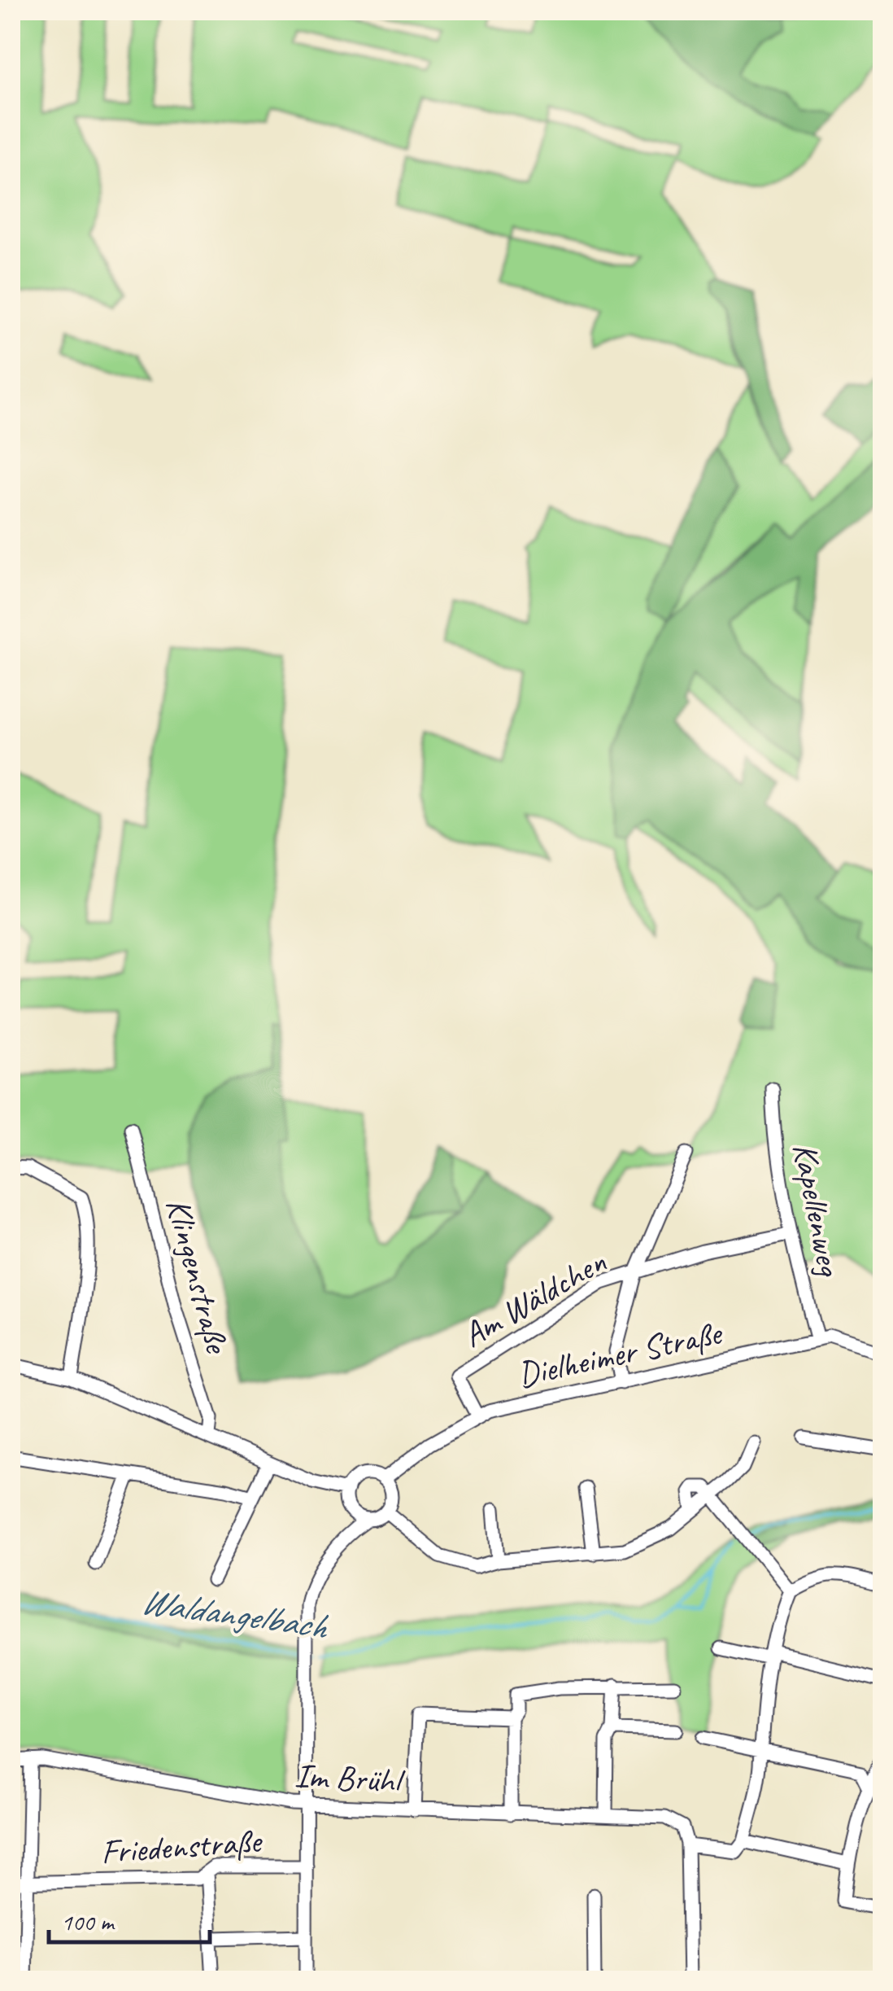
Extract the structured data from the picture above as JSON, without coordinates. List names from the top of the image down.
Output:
{
  "streets": {
    "street": [
      "Kapellenweg",
      "Klingenstraße",
      "Am Wäldchen",
      "Dielheimer Straße",
      "Im Brühl",
      "Friedenstraße"
    ]
  },
  "crossings": [
    ["Kapellenweg", "Dielheimer Straße"],
    ["Am Wäldchen", "Dielheimer Straße"]
  ],
  "water": ["Waldangelbach"],
  "scale_bar": "100 m"
}
